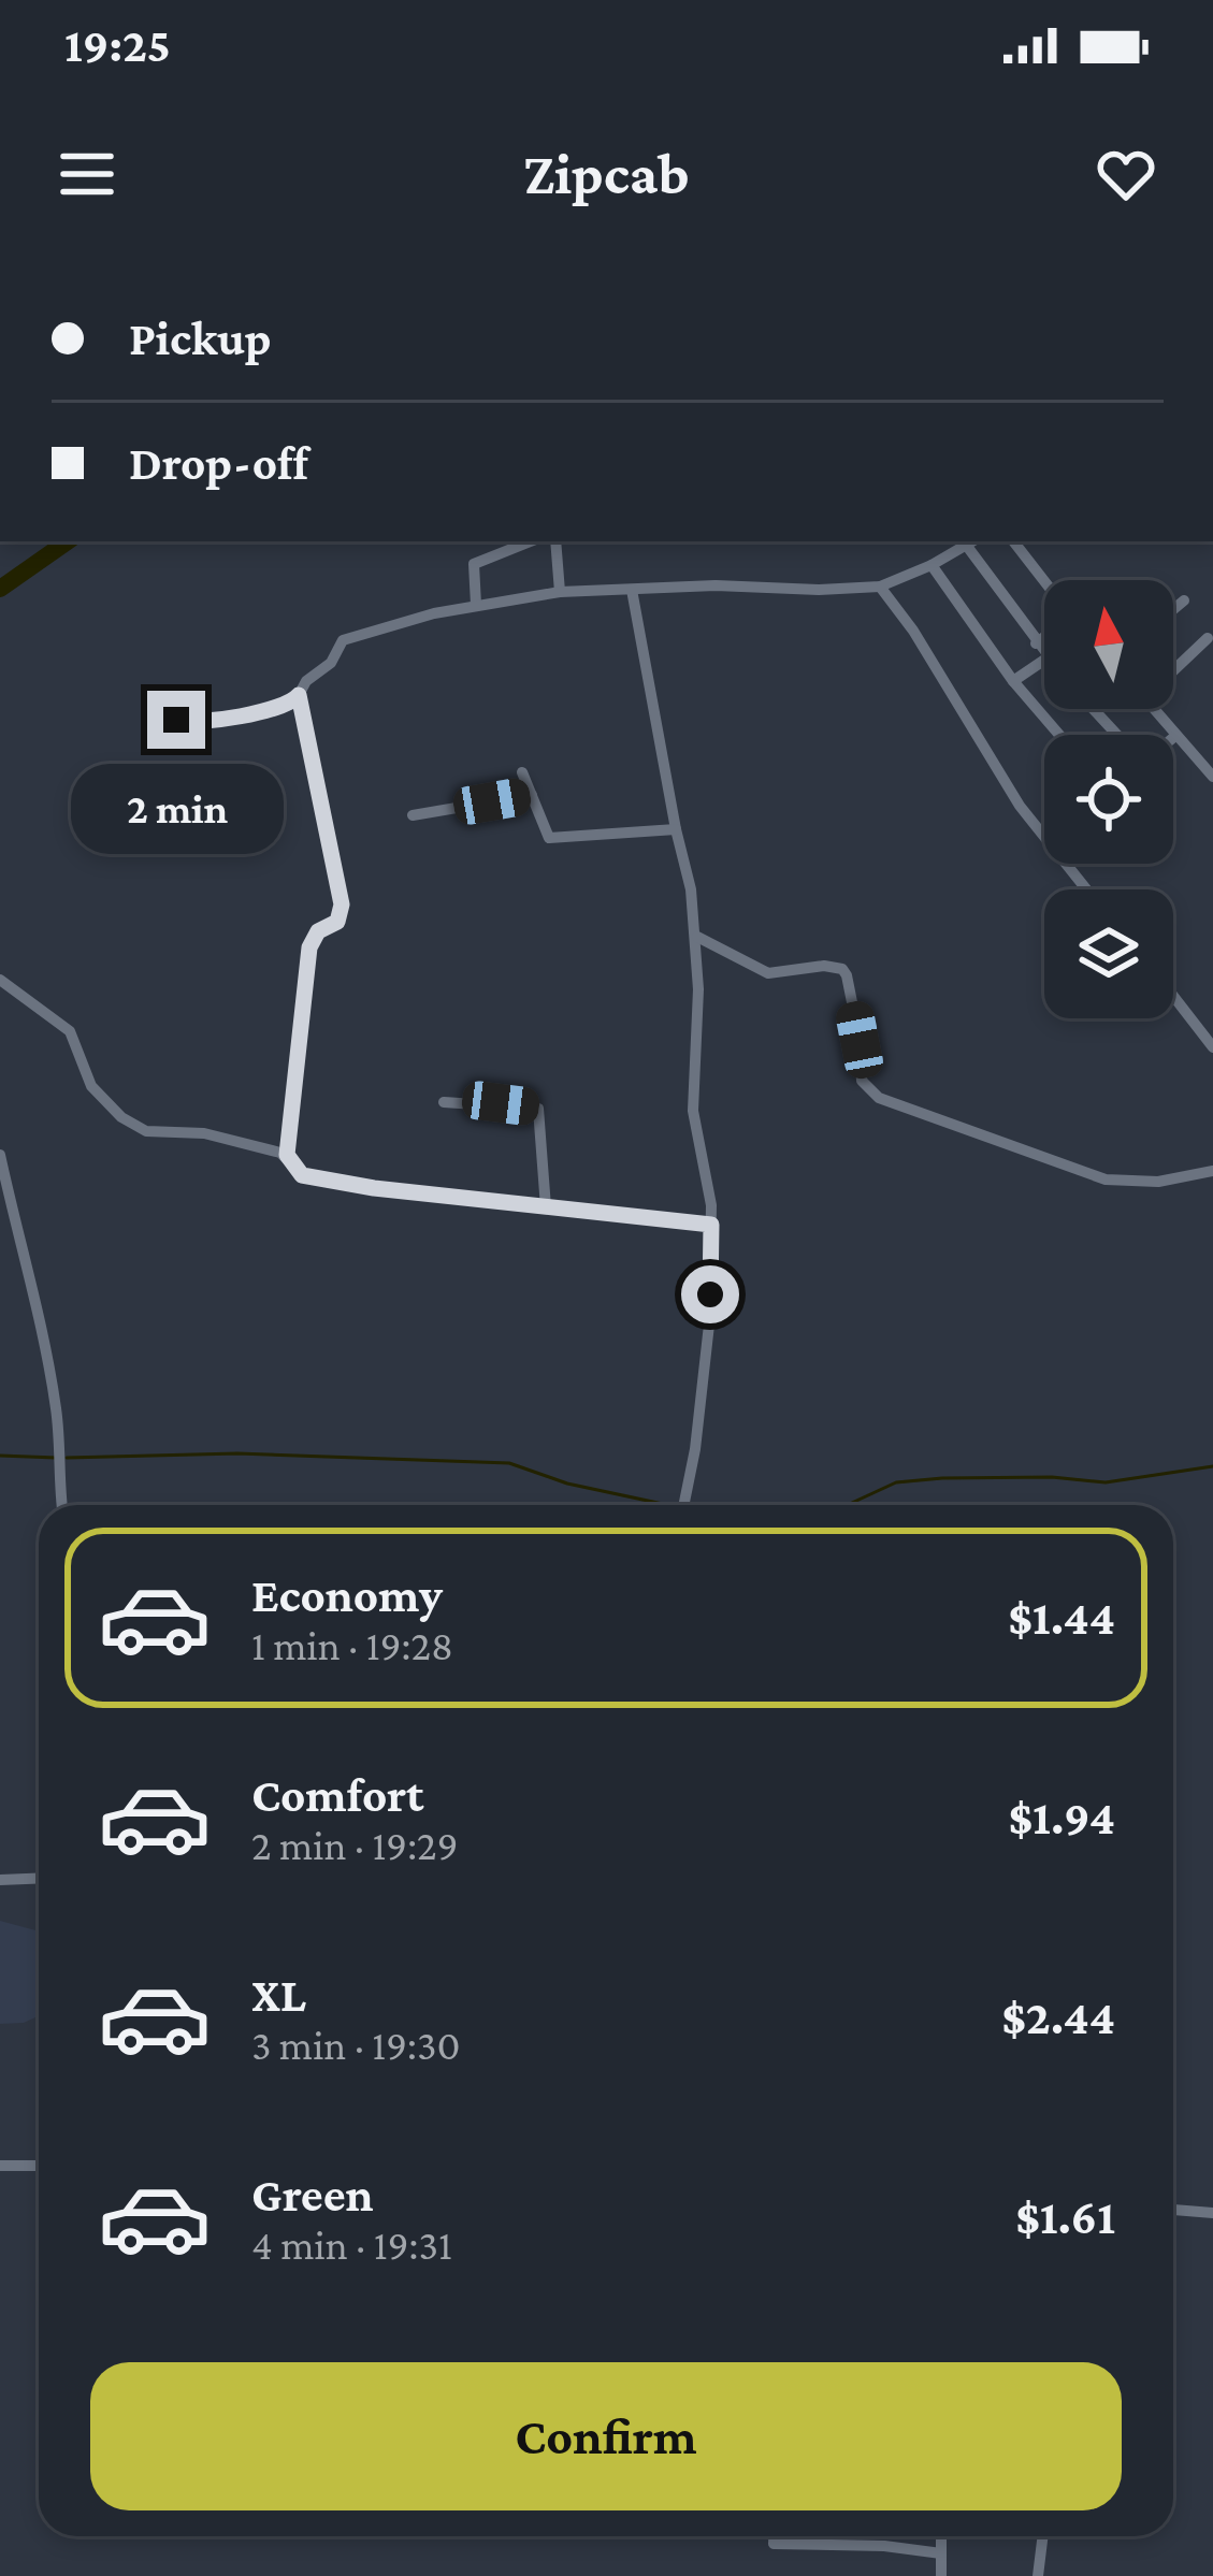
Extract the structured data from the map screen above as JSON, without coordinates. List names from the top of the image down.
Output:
{
  "north": "top",
  "page": {
    "status": "19:25",
    "header": "Zipcab",
    "banner": ["Pickup", "Drop-off"],
    "bubble": "2 min",
    "list": [
      {
        "name": "Economy",
        "note": "1 min · 19:28",
        "value": "$1.44"
      },
      {
        "name": "Comfort",
        "note": "2 min · 19:29",
        "value": "$1.94"
      },
      {
        "name": "XL",
        "note": "3 min · 19:30",
        "value": "$2.44"
      },
      {
        "name": "Green",
        "note": "4 min · 19:31",
        "value": "$1.61"
      }
    ],
    "buttons": "Confirm"
  }
}
